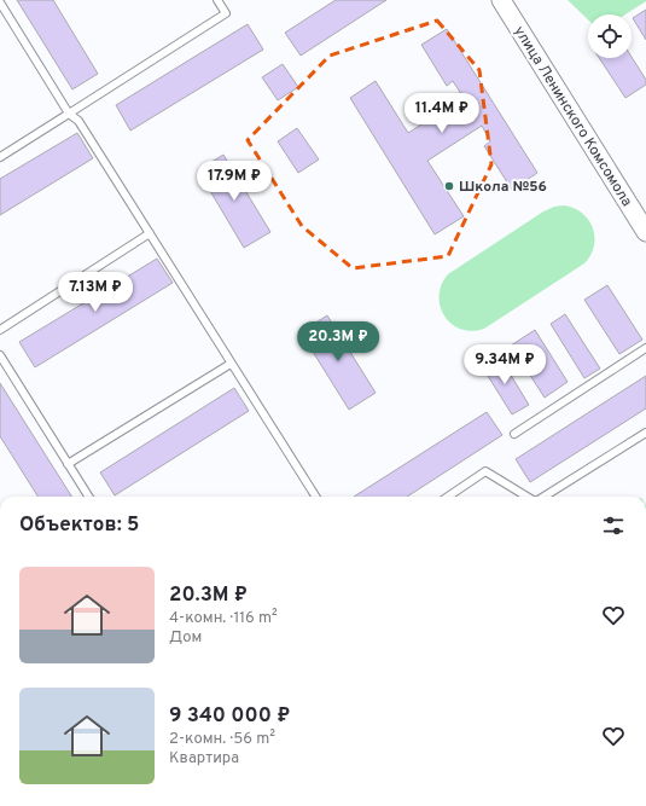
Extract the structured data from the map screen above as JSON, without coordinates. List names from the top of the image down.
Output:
{
  "streets": {
    "street": ["улица Ленинского Комсомола"]
  },
  "places": ["Школа №56"],
  "page": {
    "price": [
      "11.4M ₽",
      "17.9M ₽",
      "7.13M ₽",
      "20.3M ₽",
      "9.34M ₽"
    ],
    "heading": "Объектов: 5",
    "list": [
      {
        "name": "20.3M ₽",
        "note": "4-комн. · 116 m² · Дом"
      },
      {
        "name": "9 340 000 ₽",
        "note": "2-комн. · 56 m² · Квартира"
      }
    ]
  }
}
